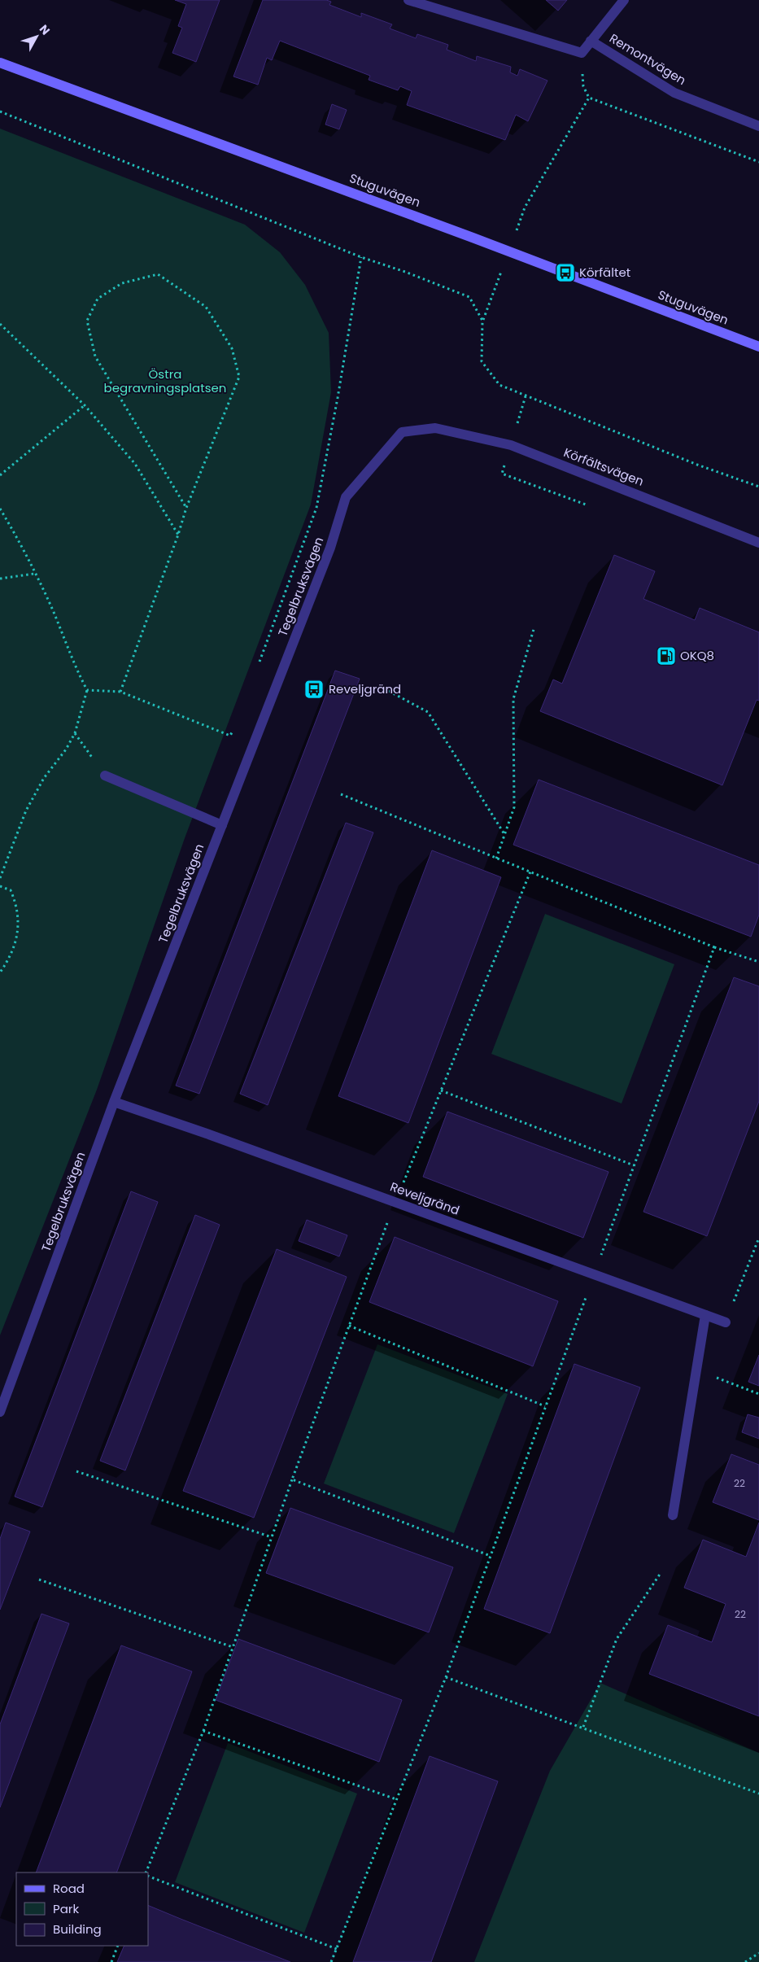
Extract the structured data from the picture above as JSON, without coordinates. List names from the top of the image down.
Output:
{
  "streets": {
    "main road": ["Stuguvägen"],
    "street": [
      "Remontvägen",
      "Körfältsvägen",
      "Tegelbruksvägen",
      "Reveljgränd"
    ]
  },
  "crossings": [
    ["Körfältsvägen", "Tegelbruksvägen"],
    ["Tegelbruksvägen", "Reveljgränd"]
  ],
  "parks": ["Östra begravningsplatsen"],
  "places": {
    "bus stop": ["Körfältet", "Reveljgränd"],
    "fuel station": ["OKQ8"]
  },
  "house_numbers": ["22", "22"],
  "legend": ["Road", "Park", "Building"],
  "north": "top right"
}
